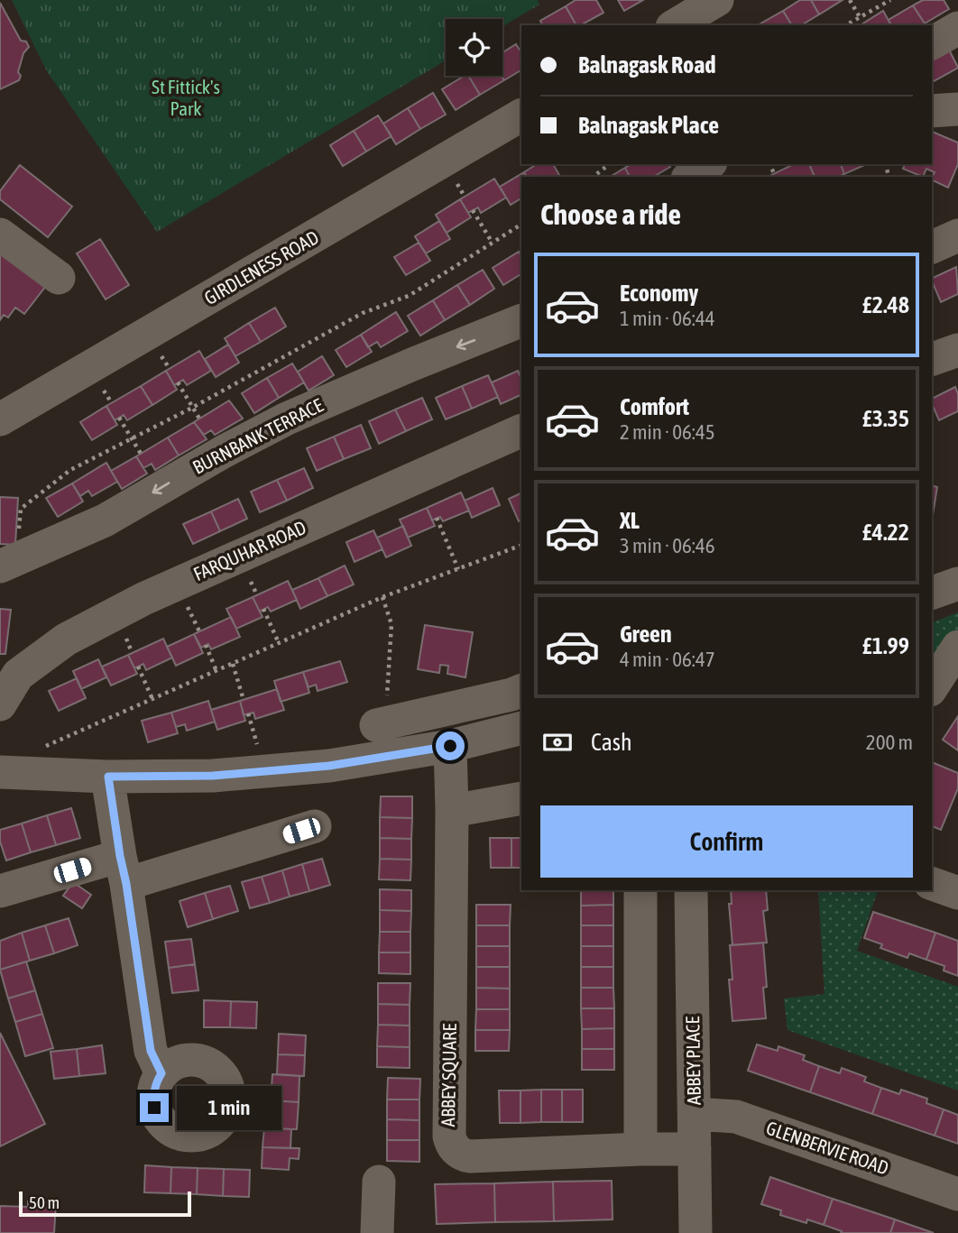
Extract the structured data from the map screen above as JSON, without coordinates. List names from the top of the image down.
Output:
{
  "streets": {
    "street": [
      "GIRDLENESS ROAD",
      "BURNBANK TERRACE",
      "FARQUHAR ROAD",
      "ABBEY PLACE",
      "ABBEY SQUARE",
      "GLENBERVIE ROAD"
    ]
  },
  "crossings": [
    ["ABBEY PLACE", "ABBEY SQUARE"],
    ["ABBEY PLACE", "GLENBERVIE ROAD"]
  ],
  "one_way": ["BURNBANK TERRACE"],
  "parks": ["St Fittick's Park"],
  "scale_bar": "50 m",
  "page": {
    "banner": ["Balnagask Road", "Balnagask Place"],
    "heading": "Choose a ride",
    "list": [
      {
        "name": "Economy",
        "note": "1 min · 06:44",
        "value": "£2.48"
      },
      {
        "name": "Comfort",
        "note": "2 min · 06:45",
        "value": "£3.35"
      },
      {
        "name": "XL",
        "note": "3 min · 06:46",
        "value": "£4.22"
      },
      {
        "name": "Green",
        "note": "4 min · 06:47",
        "value": "£1.99"
      }
    ],
    "pay": ["Cash", "200 m"],
    "buttons": "Confirm",
    "bubble": "1 min",
    "scale": "50 m"
  }
}
